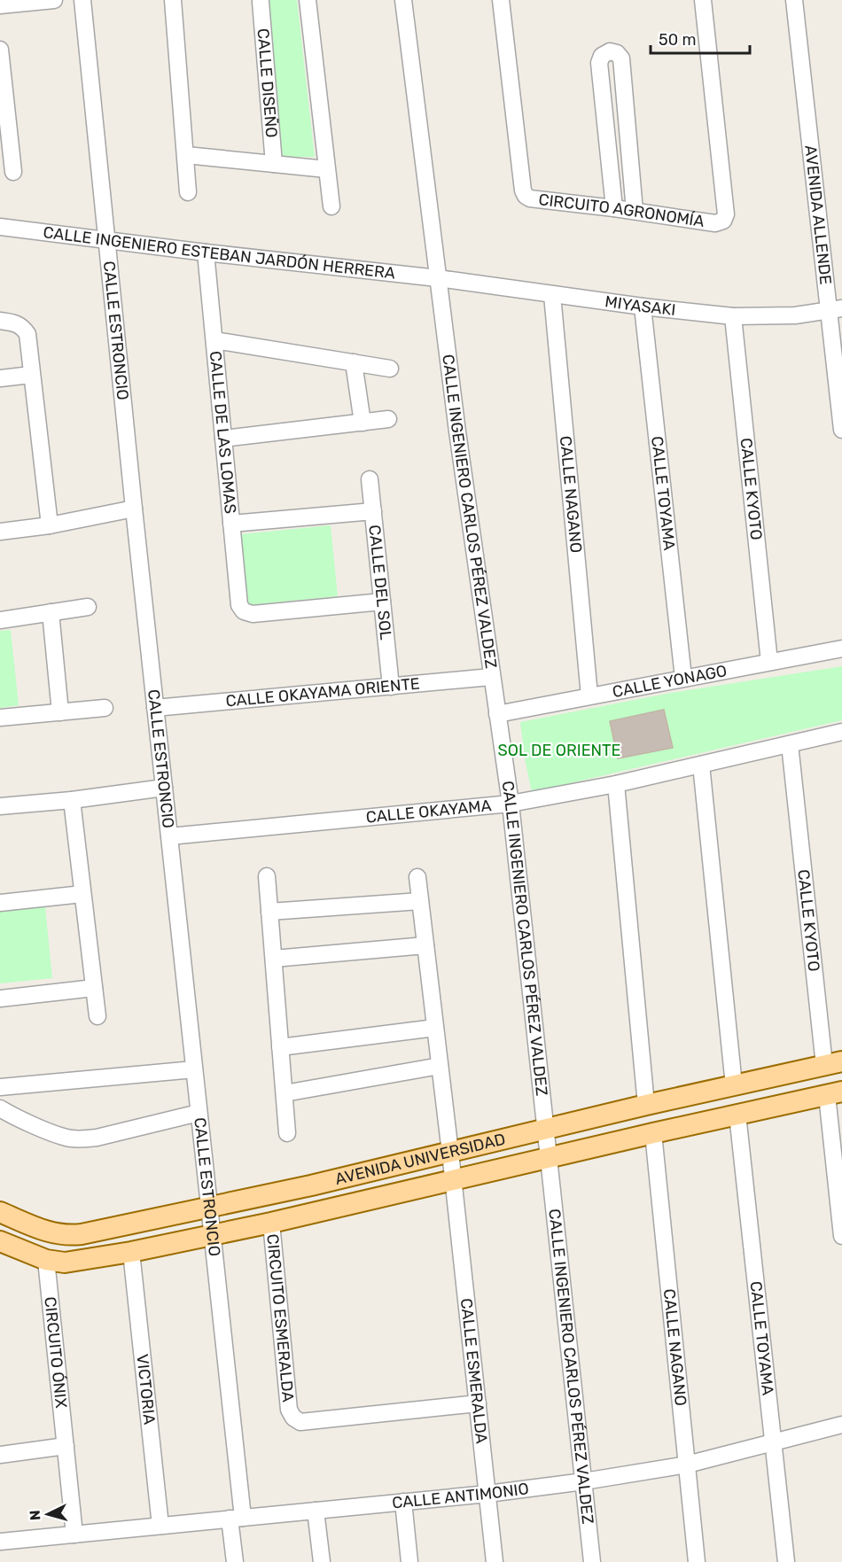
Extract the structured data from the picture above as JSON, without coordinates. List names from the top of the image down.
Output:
{
  "streets": {
    "main road": ["AVENIDA UNIVERSIDAD"],
    "street": [
      "CALLE DISEÑO",
      "CIRCUITO AGRONOMÍA",
      "AVENIDA ALLENDE",
      "CALLE INGENIERO ESTEBAN JARDÓN HERRERA",
      "MIYASAKI",
      "CALLE ESTRONCIO",
      "CALLE DE LAS LOMAS",
      "CALLE KYOTO",
      "CALLE TOYAMA",
      "CALLE NAGANO",
      "CALLE INGENIERO CARLOS PÉREZ VALDEZ",
      "CALLE DEL SOL",
      "CALLE YONAGO",
      "CALLE OKAYAMA ORIENTE",
      "CALLE OKAYAMA",
      "CIRCUITO ESMERALDA",
      "CIRCUITO ÓNIX",
      "CALLE ESMERALDA",
      "VICTORIA",
      "CALLE ANTIMONIO"
    ]
  },
  "crossings": [
    ["AVENIDA ALLENDE", "MIYASAKI"],
    ["CALLE INGENIERO ESTEBAN JARDÓN HERRERA", "MIYASAKI"],
    ["CALLE INGENIERO ESTEBAN JARDÓN HERRERA", "CALLE ESTRONCIO"],
    ["CALLE INGENIERO ESTEBAN JARDÓN HERRERA", "CALLE DE LAS LOMAS"],
    ["CALLE INGENIERO ESTEBAN JARDÓN HERRERA", "CALLE INGENIERO CARLOS PÉREZ VALDEZ"],
    ["MIYASAKI", "CALLE KYOTO"],
    ["MIYASAKI", "CALLE TOYAMA"],
    ["MIYASAKI", "CALLE NAGANO"],
    ["MIYASAKI", "CALLE INGENIERO CARLOS PÉREZ VALDEZ"],
    ["CALLE ESTRONCIO", "CALLE OKAYAMA ORIENTE"],
    ["CALLE ESTRONCIO", "CALLE OKAYAMA"],
    ["CALLE ESTRONCIO", "AVENIDA UNIVERSIDAD"],
    ["CALLE ESTRONCIO", "CALLE ANTIMONIO"],
    ["CALLE DE LAS LOMAS", "CALLE DEL SOL"],
    ["CALLE KYOTO", "CALLE YONAGO"],
    ["CALLE KYOTO", "CALLE OKAYAMA"],
    ["CALLE KYOTO", "AVENIDA UNIVERSIDAD"],
    ["CALLE TOYAMA", "CALLE YONAGO"],
    ["CALLE TOYAMA", "AVENIDA UNIVERSIDAD"],
    ["CALLE TOYAMA", "CALLE ANTIMONIO"],
    ["CALLE NAGANO", "CALLE YONAGO"],
    ["CALLE NAGANO", "AVENIDA UNIVERSIDAD"],
    ["CALLE NAGANO", "CALLE ANTIMONIO"],
    ["CALLE INGENIERO CARLOS PÉREZ VALDEZ", "CALLE YONAGO"],
    ["CALLE INGENIERO CARLOS PÉREZ VALDEZ", "CALLE OKAYAMA ORIENTE"],
    ["CALLE INGENIERO CARLOS PÉREZ VALDEZ", "CALLE OKAYAMA"],
    ["CALLE INGENIERO CARLOS PÉREZ VALDEZ", "AVENIDA UNIVERSIDAD"],
    ["CALLE INGENIERO CARLOS PÉREZ VALDEZ", "CALLE ANTIMONIO"],
    ["CALLE DEL SOL", "CALLE OKAYAMA ORIENTE"],
    ["AVENIDA UNIVERSIDAD", "CIRCUITO ESMERALDA"],
    ["AVENIDA UNIVERSIDAD", "CIRCUITO ÓNIX"],
    ["AVENIDA UNIVERSIDAD", "CALLE ESMERALDA"],
    ["AVENIDA UNIVERSIDAD", "VICTORIA"],
    ["CIRCUITO ESMERALDA", "CALLE ESMERALDA"],
    ["CIRCUITO ÓNIX", "CALLE ANTIMONIO"],
    ["CALLE ESMERALDA", "CALLE ANTIMONIO"],
    ["VICTORIA", "CALLE ANTIMONIO"]
  ],
  "parks": ["SOL DE ORIENTE"],
  "scale_bar": "50 m",
  "north": "left"
}
